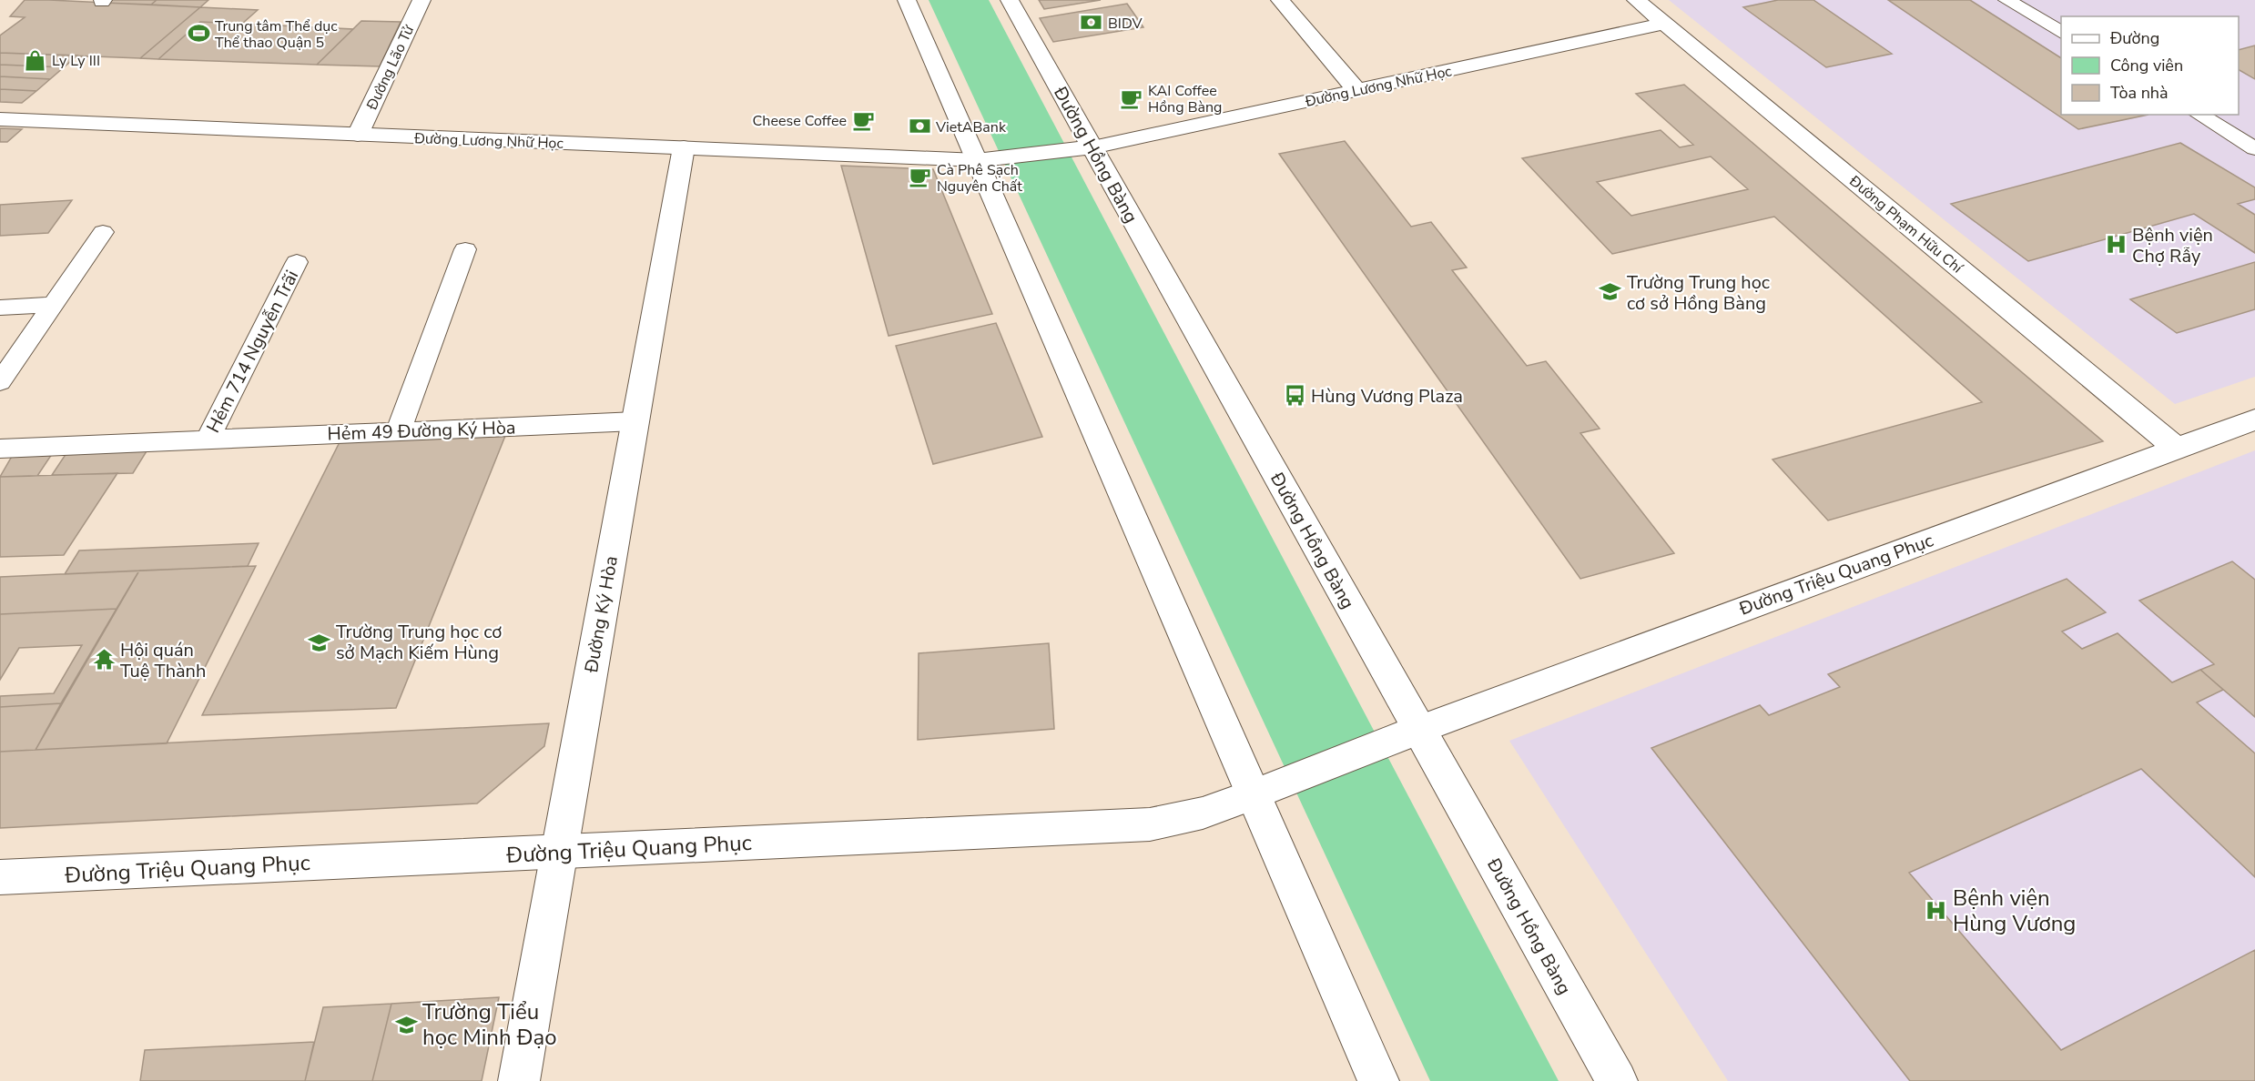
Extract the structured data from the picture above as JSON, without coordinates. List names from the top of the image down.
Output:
{
  "streets": {
    "street": [
      "Đường Lão Tử",
      "Đường Lương Nhữ Học",
      "Đường Hồng Bàng",
      "Đường Phạm Hữu Chí",
      "Đường Triệu Quang Phục",
      "Đường Ký Hòa"
    ],
    "lane": ["Hẻm 714 Nguyễn Trãi", "Hẻm 49 Đường Ký Hòa"]
  },
  "crossings": [
    ["Đường Lão Tử", "Đường Lương Nhữ Học"],
    ["Đường Lương Nhữ Học", "Đường Hồng Bàng"],
    ["Đường Lương Nhữ Học", "Đường Phạm Hữu Chí"],
    ["Đường Lương Nhữ Học", "Đường Ký Hòa"],
    ["Đường Hồng Bàng", "Đường Triệu Quang Phục"],
    ["Đường Phạm Hữu Chí", "Đường Triệu Quang Phục"],
    ["Hẻm 714 Nguyễn Trãi", "Hẻm 49 Đường Ký Hòa"],
    ["Hẻm 49 Đường Ký Hòa", "Đường Ký Hòa"],
    ["Đường Triệu Quang Phục", "Đường Ký Hòa"]
  ],
  "places": {
    "bank": ["BIDV", "VietABank"],
    "sports": ["Trung tâm Thể dục Thể thao Quận 5"],
    "shop": ["Ly Ly III"],
    "cafe": ["KAI Coffee Hồng Bàng", "Cheese Coffee", "Cà Phê Sạch Nguyên Chất"],
    "hospital": ["Bệnh viện Chợ Rẫy", "Bệnh viện Hùng Vương"],
    "school or university": ["Trường Trung học cơ sở Hồng Bàng", "Trường Trung học cơ sở Mạch Kiếm Hùng", "Trường Tiểu học Minh Đạo"],
    "bus stop": ["Hùng Vương Plaza"],
    "temple": ["Hội quán Tuệ Thành"]
  },
  "legend": ["Đường", "Công viên", "Tòa nhà"]
}
